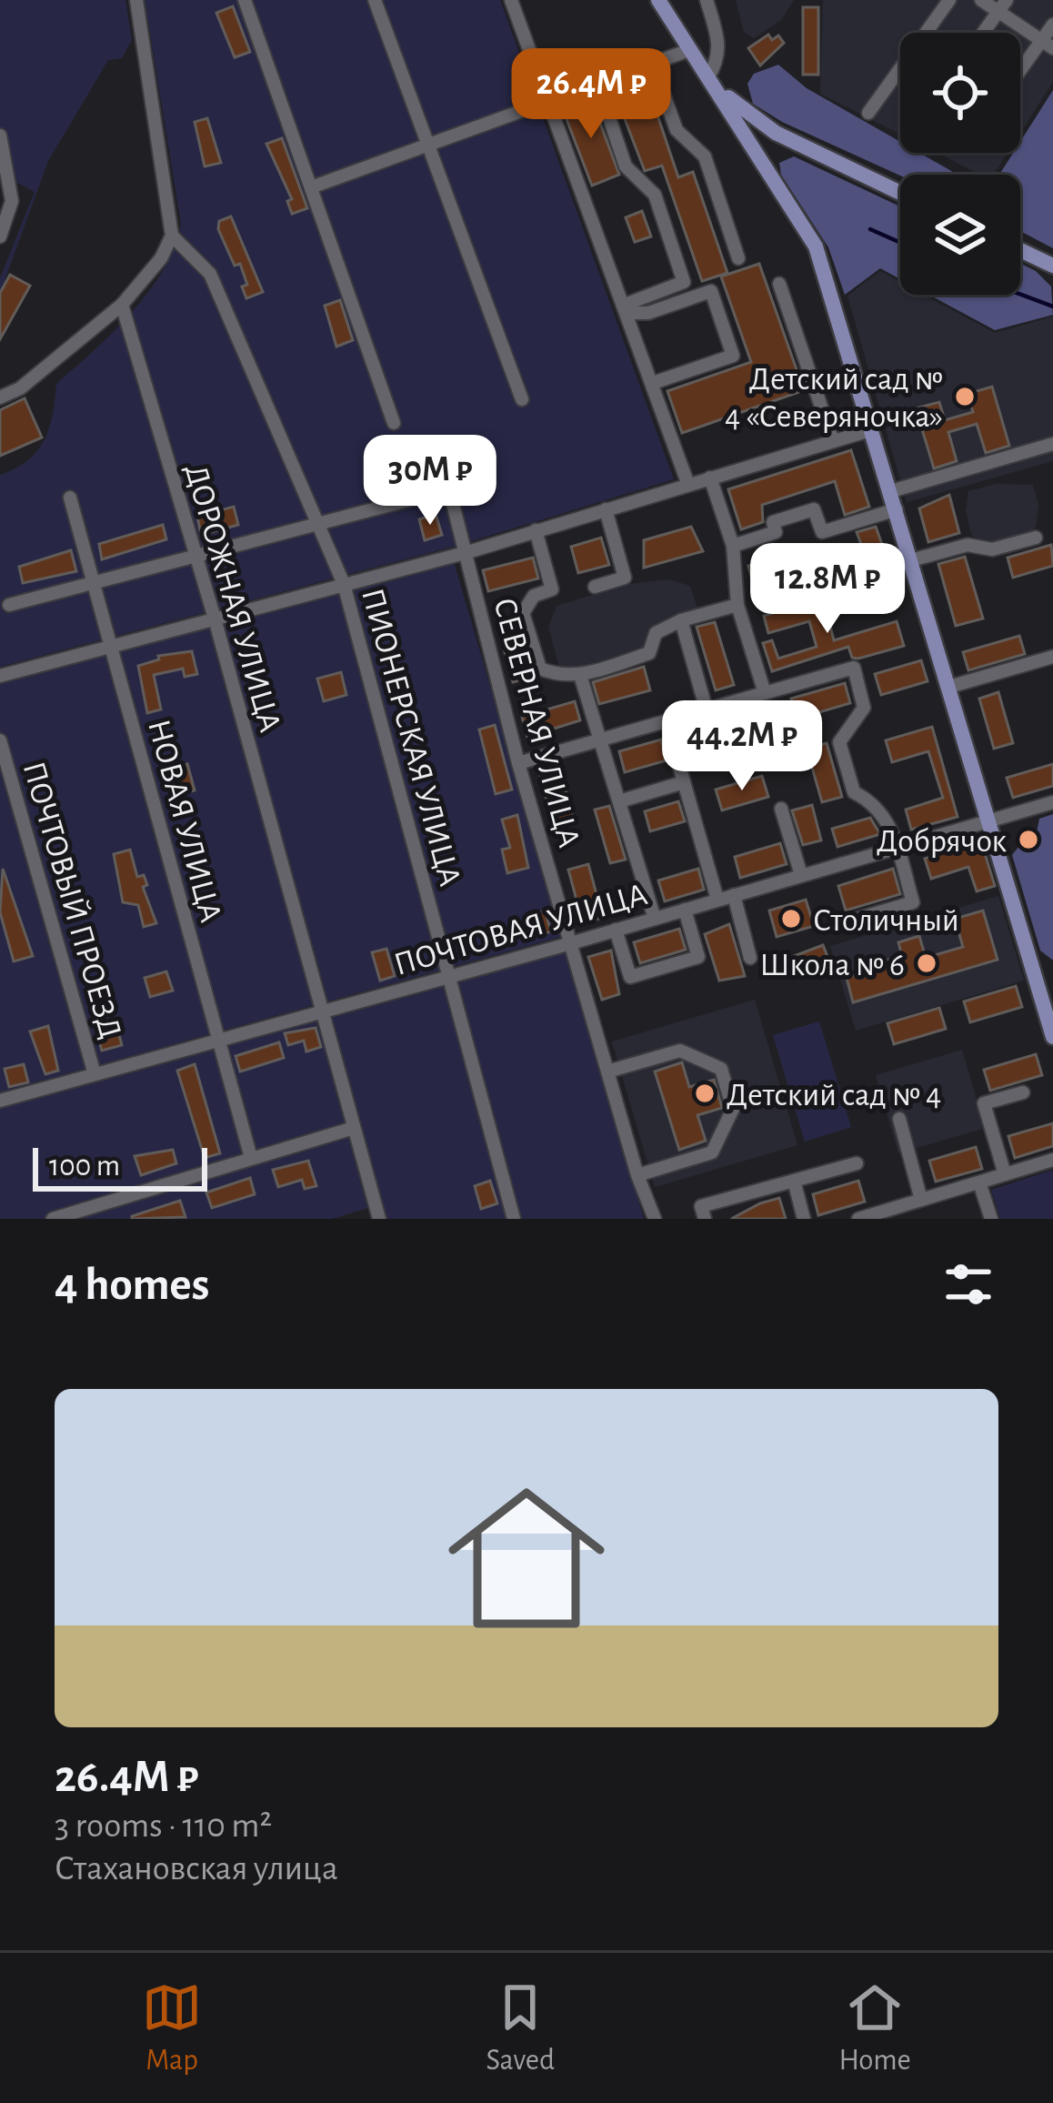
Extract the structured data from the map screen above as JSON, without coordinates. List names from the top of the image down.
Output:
{
  "streets": {
    "street": [
      "ДОРОЖНАЯ УЛИЦА",
      "СЕВЕРНАЯ УЛИЦА",
      "ПИОНЕРСКАЯ УЛИЦА",
      "НОВАЯ УЛИЦА",
      "ПОЧТОВЫЙ ПРОЕЗД",
      "ПОЧТОВАЯ УЛИЦА"
    ]
  },
  "crossings": [
    ["ДОРОЖНАЯ УЛИЦА", "ПОЧТОВАЯ УЛИЦА"],
    ["СЕВЕРНАЯ УЛИЦА", "ПИОНЕРСКАЯ УЛИЦА"],
    ["СЕВЕРНАЯ УЛИЦА", "ПОЧТОВАЯ УЛИЦА"],
    ["ПИОНЕРСКАЯ УЛИЦА", "ПОЧТОВАЯ УЛИЦА"],
    ["НОВАЯ УЛИЦА", "ПОЧТОВАЯ УЛИЦА"],
    ["ПОЧТОВЫЙ ПРОЕЗД", "ПОЧТОВАЯ УЛИЦА"]
  ],
  "places": [
    "Детский сад № 4 «Северяночка»",
    "Добрячок",
    "Столичный",
    "Школа № 6",
    "Детский сад № 4"
  ],
  "scale_bar": "100 m",
  "page": {
    "price": [
      "26.4M ₽",
      "30M ₽",
      "12.8M ₽",
      "44.2M ₽"
    ],
    "scale": "100 m",
    "heading": "4 homes",
    "list": [
      {
        "name": "26.4M ₽",
        "note": "3 rooms · 110 m² · Стахановская улица"
      }
    ],
    "tabs": ["Map", "Saved", "Home"]
  }
}
